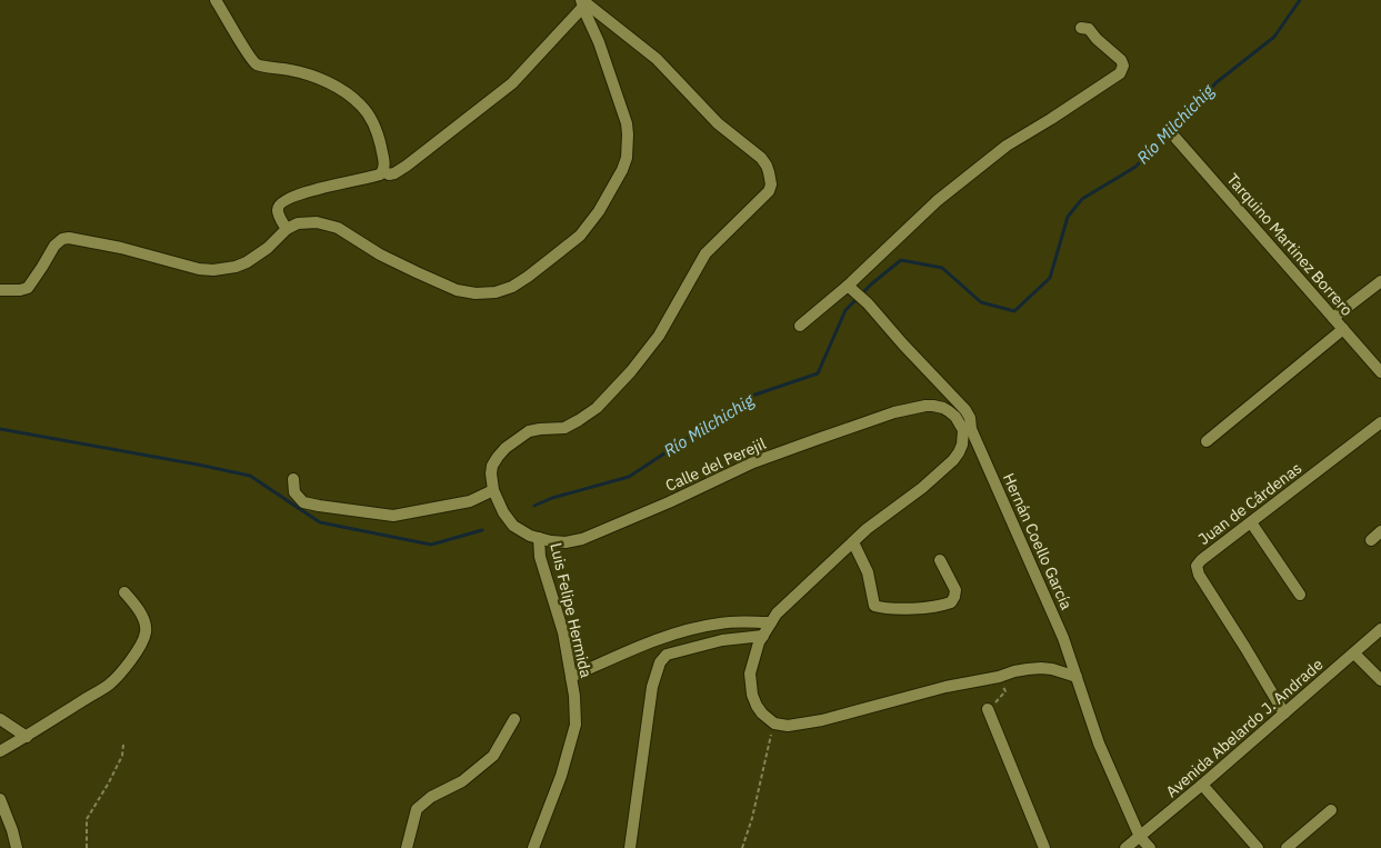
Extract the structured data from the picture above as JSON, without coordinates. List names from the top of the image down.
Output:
{
  "streets": {
    "street": [
      "Tarquino Martinez Borrero",
      "Calle del Perejil",
      "Juan de Cárdenas",
      "Hernán Coello García",
      "Luis Felipe Hermida",
      "Avenida Abelardo J. Andrade"
    ]
  },
  "crossings": [
    ["Calle del Perejil", "Hernán Coello García"],
    ["Calle del Perejil", "Luis Felipe Hermida"],
    ["Juan de Cárdenas", "Avenida Abelardo J. Andrade"],
    ["Hernán Coello García", "Avenida Abelardo J. Andrade"]
  ],
  "water": ["Río Milchichig"]
}
